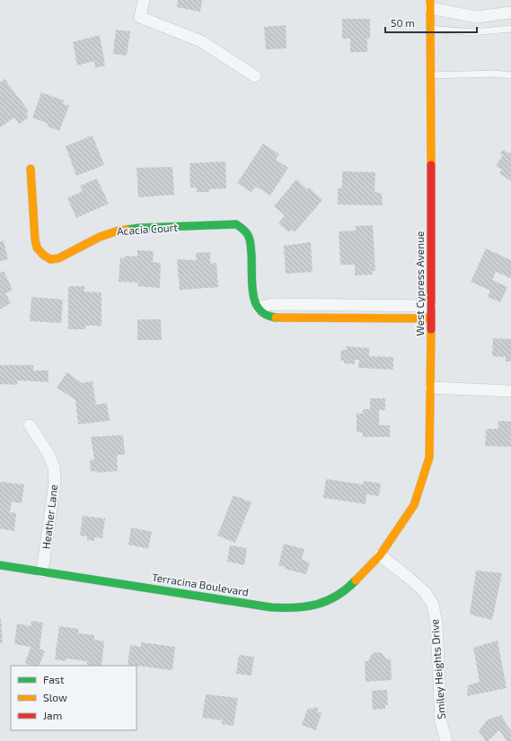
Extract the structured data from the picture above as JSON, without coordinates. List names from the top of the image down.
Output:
{
  "streets": {
    "main road": ["Acacia Court", "West Cypress Avenue", "Terracina Boulevard"],
    "street": ["Heather Lane", "Smiley Heights Drive"]
  },
  "crossings": [
    ["West Cypress Avenue", "Terracina Boulevard"],
    ["West Cypress Avenue", "Smiley Heights Drive"],
    ["Heather Lane", "Terracina Boulevard"],
    ["Terracina Boulevard", "Smiley Heights Drive"]
  ],
  "legend": ["Fast", "Slow", "Jam"],
  "scale_bar": "50 m"
}
